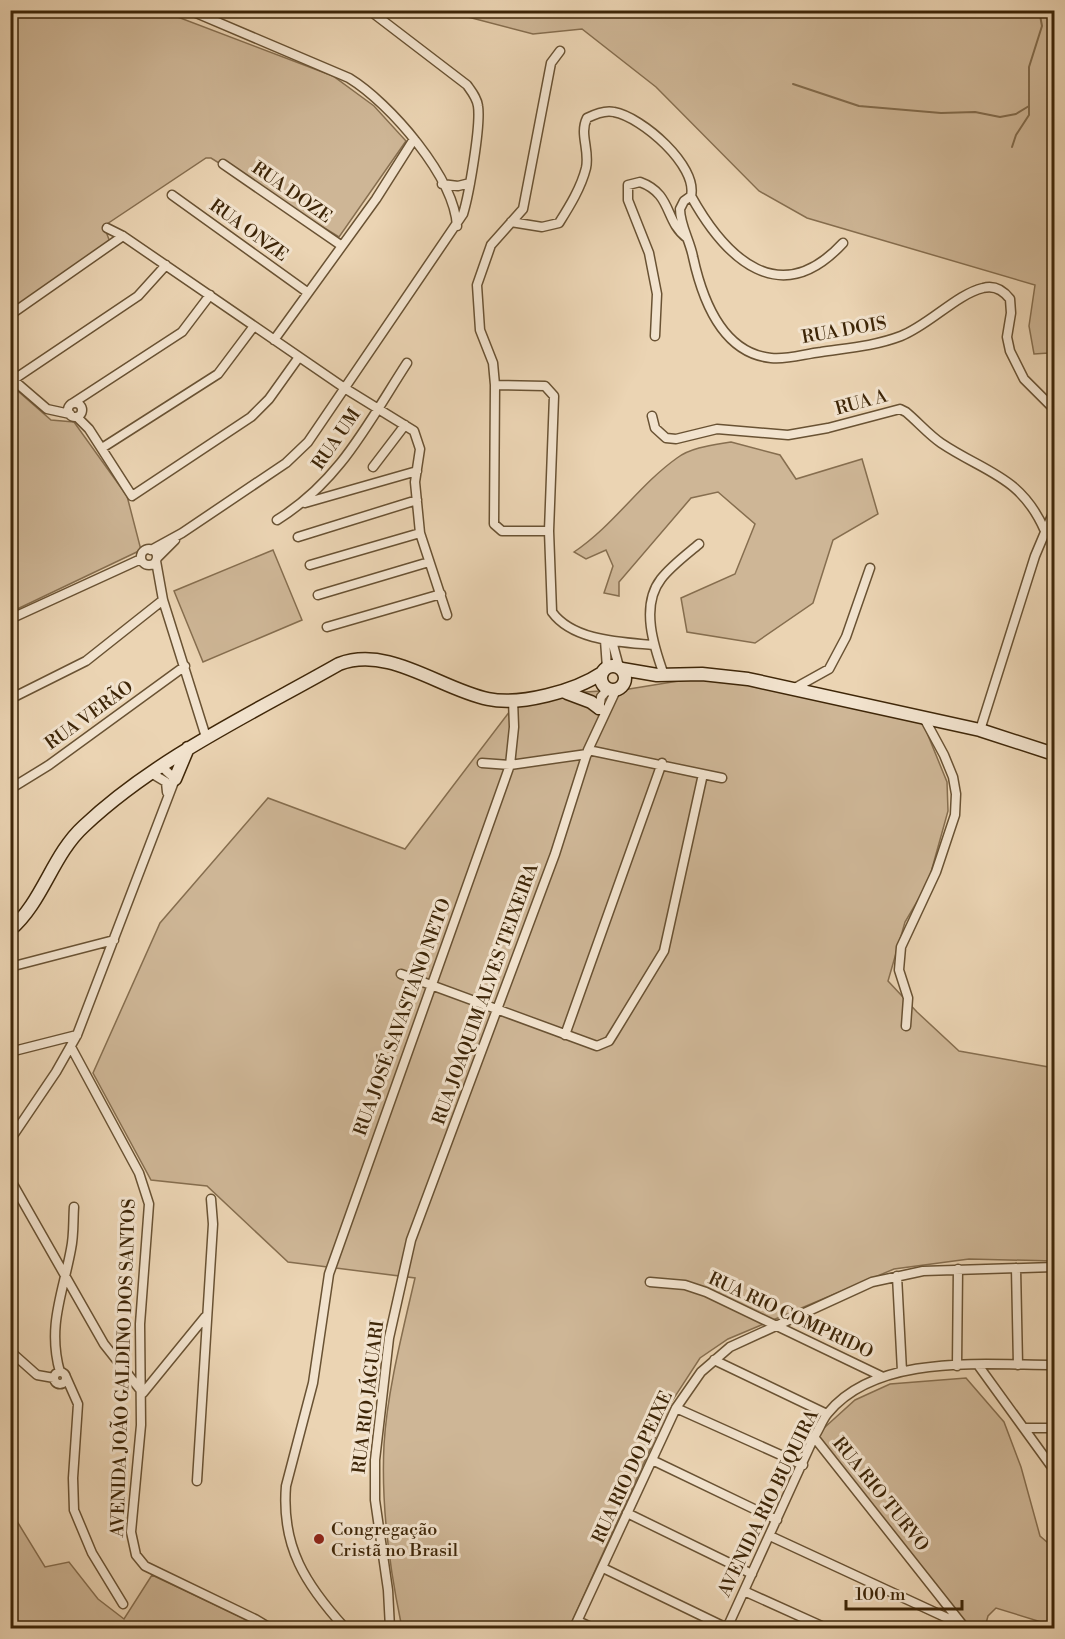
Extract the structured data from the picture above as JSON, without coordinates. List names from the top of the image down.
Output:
{
  "streets": {
    "street": [
      "RUA DOZE",
      "RUA ONZE",
      "RUA DOIS",
      "RUA A",
      "RUA UM",
      "RUA VERÃO",
      "RUA JOAQUIM ALVES TEIXEIRA",
      "RUA JOSÉ SAVASTANO NETO",
      "RUA RIO COMPRIDO",
      "AVENIDA JOÃO GALDINO DOS SANTOS",
      "RUA RIO JÁGUARI",
      "RUA RIO DO PEIXE",
      "RUA RIO TURVO",
      "AVENIDA RIO BUQUIRA"
    ]
  },
  "crossings": [
    ["RUA JOAQUIM ALVES TEIXEIRA", "RUA RIO JÁGUARI"],
    ["RUA RIO COMPRIDO", "RUA RIO DO PEIXE"],
    ["RUA RIO COMPRIDO", "AVENIDA RIO BUQUIRA"],
    ["RUA RIO TURVO", "AVENIDA RIO BUQUIRA"]
  ],
  "places": ["Congregação Cristã no Brasil"],
  "scale_bar": "100 m"
}
